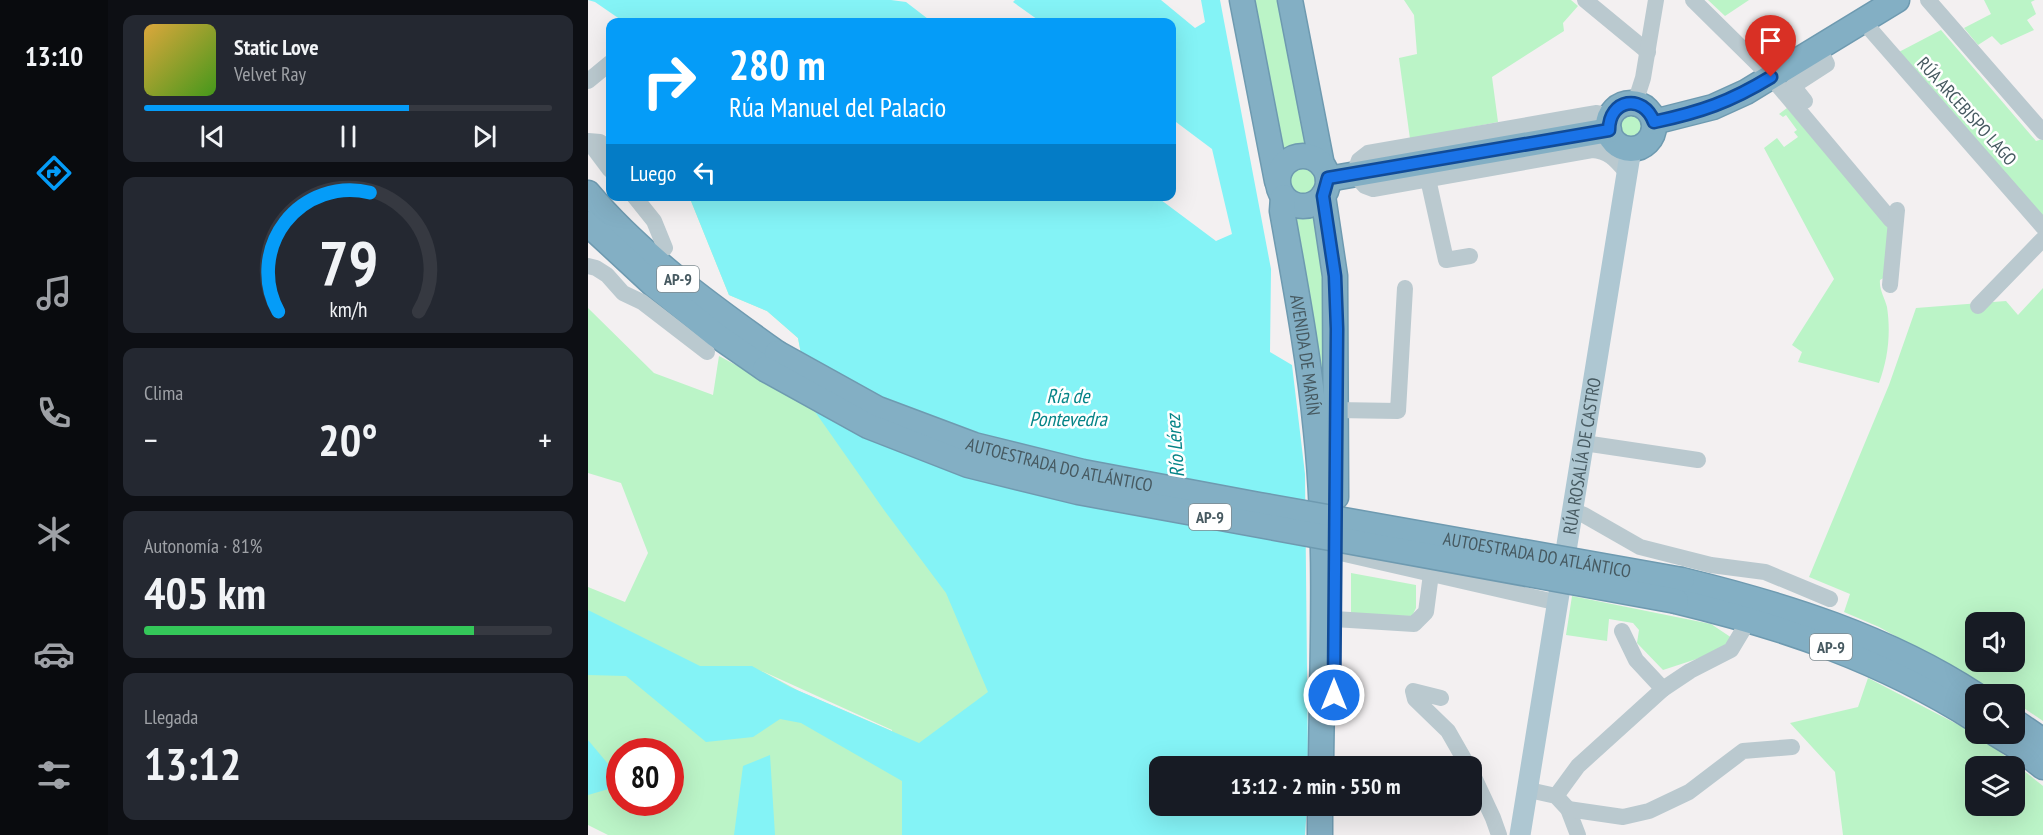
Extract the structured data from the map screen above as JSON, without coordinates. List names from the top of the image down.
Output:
{
  "streets": {
    "highway": ["AP-9", "AVENIDA DE MARÍN", "AUTOESTRADA DO ATLÁNTICO"],
    "main road": ["RÚA ROSALÍA DE CASTRO"],
    "street": ["RÚA ARCEBISPO LAGO"]
  },
  "water": ["Ría de Pontevedra", "Río Lérez"],
  "page": {
    "tabs": "13:10",
    "turn": ["280 m", "Rúa Manuel del Palacio"],
    "song": ["Static Love", "Velvet Ray"],
    "then": "Luego",
    "tile": [
      "Clima",
      ["Autonomía · 81%", "405 km"],
      ["Llegada", "13:12"]
    ],
    "heat": ["−", "20°", "+"],
    "limit": "80",
    "trip": "13:12 · 2 min · 550 m",
    "gauge": ["79", "km/h"]
  }
}
